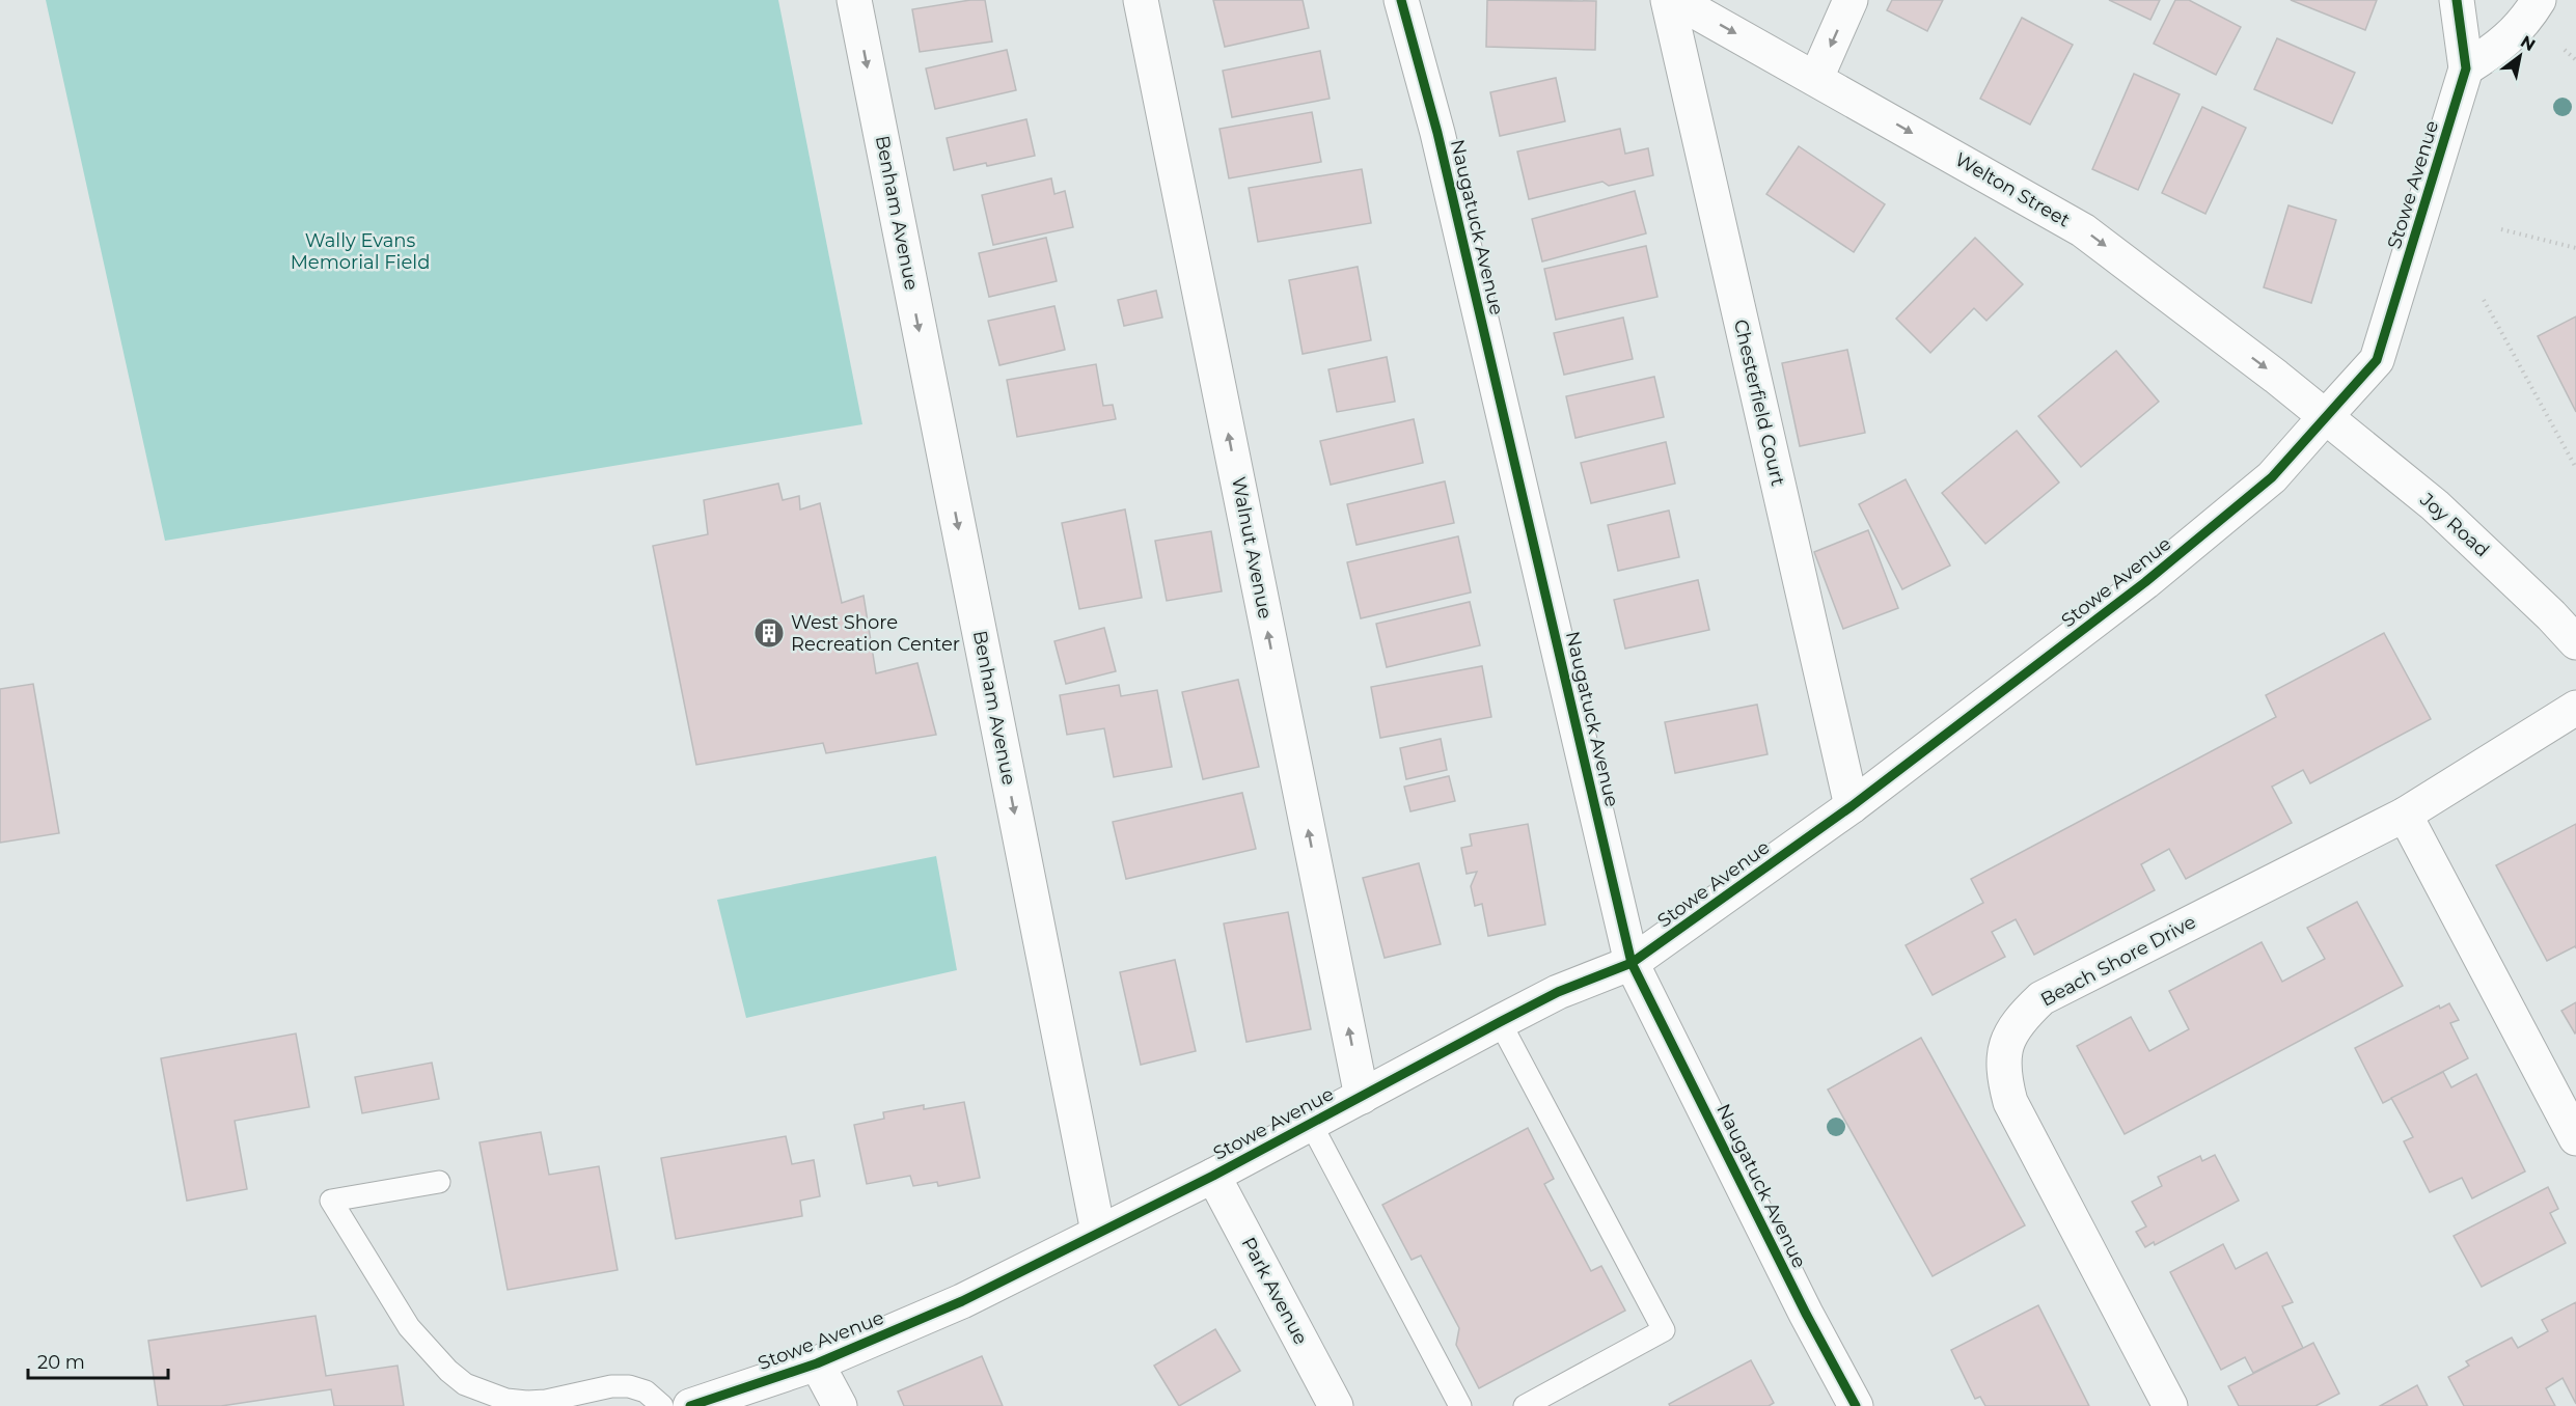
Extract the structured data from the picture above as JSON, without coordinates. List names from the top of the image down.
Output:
{
  "streets": {
    "street": [
      "Stowe Avenue",
      "Welton Street",
      "Benham Avenue",
      "Naugatuck Avenue",
      "Chesterfield Court",
      "Joy Road",
      "Walnut Avenue",
      "Beach Shore Drive",
      "Park Avenue"
    ]
  },
  "crossings": [
    ["Stowe Avenue", "Welton Street"],
    ["Stowe Avenue", "Benham Avenue"],
    ["Stowe Avenue", "Naugatuck Avenue"],
    ["Stowe Avenue", "Chesterfield Court"],
    ["Stowe Avenue", "Joy Road"],
    ["Stowe Avenue", "Walnut Avenue"],
    ["Stowe Avenue", "Park Avenue"],
    ["Welton Street", "Joy Road"]
  ],
  "one_way": ["Welton Street", "Benham Avenue", "Walnut Avenue"],
  "parks": ["Wally Evans Memorial Field"],
  "places": {
    "building": ["West Shore Recreation Center"]
  },
  "scale_bar": "20 m",
  "north": "top right"
}
